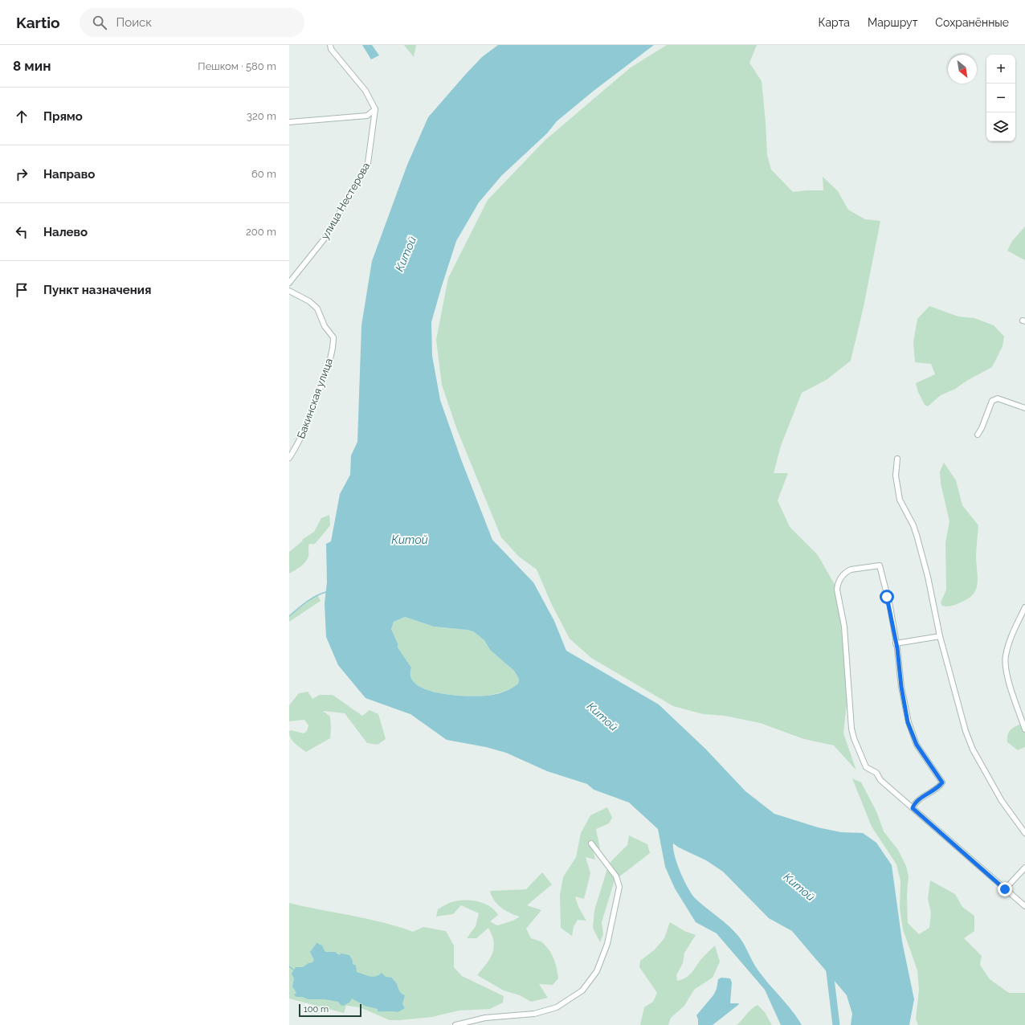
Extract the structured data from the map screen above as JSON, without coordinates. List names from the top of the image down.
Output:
{
  "streets": {
    "street": ["улица Нестерова", "Бакинская улица"]
  },
  "water": ["Китой"],
  "scale_bar": "100 m",
  "north": "bottom right",
  "page": {
    "header": "Kartio",
    "search": "Поиск",
    "nav": ["Карта", "Маршрут", "Сохранённые"],
    "heading": ["8 мин", "Пешком · 580 m"],
    "map_buttons": ["+", "−"],
    "list": [
      ["Прямо", "320 m"],
      ["Направо", "60 m"],
      ["Налево", "200 m"],
      "Пункт назначения"
    ],
    "scale": "100 m"
  }
}
